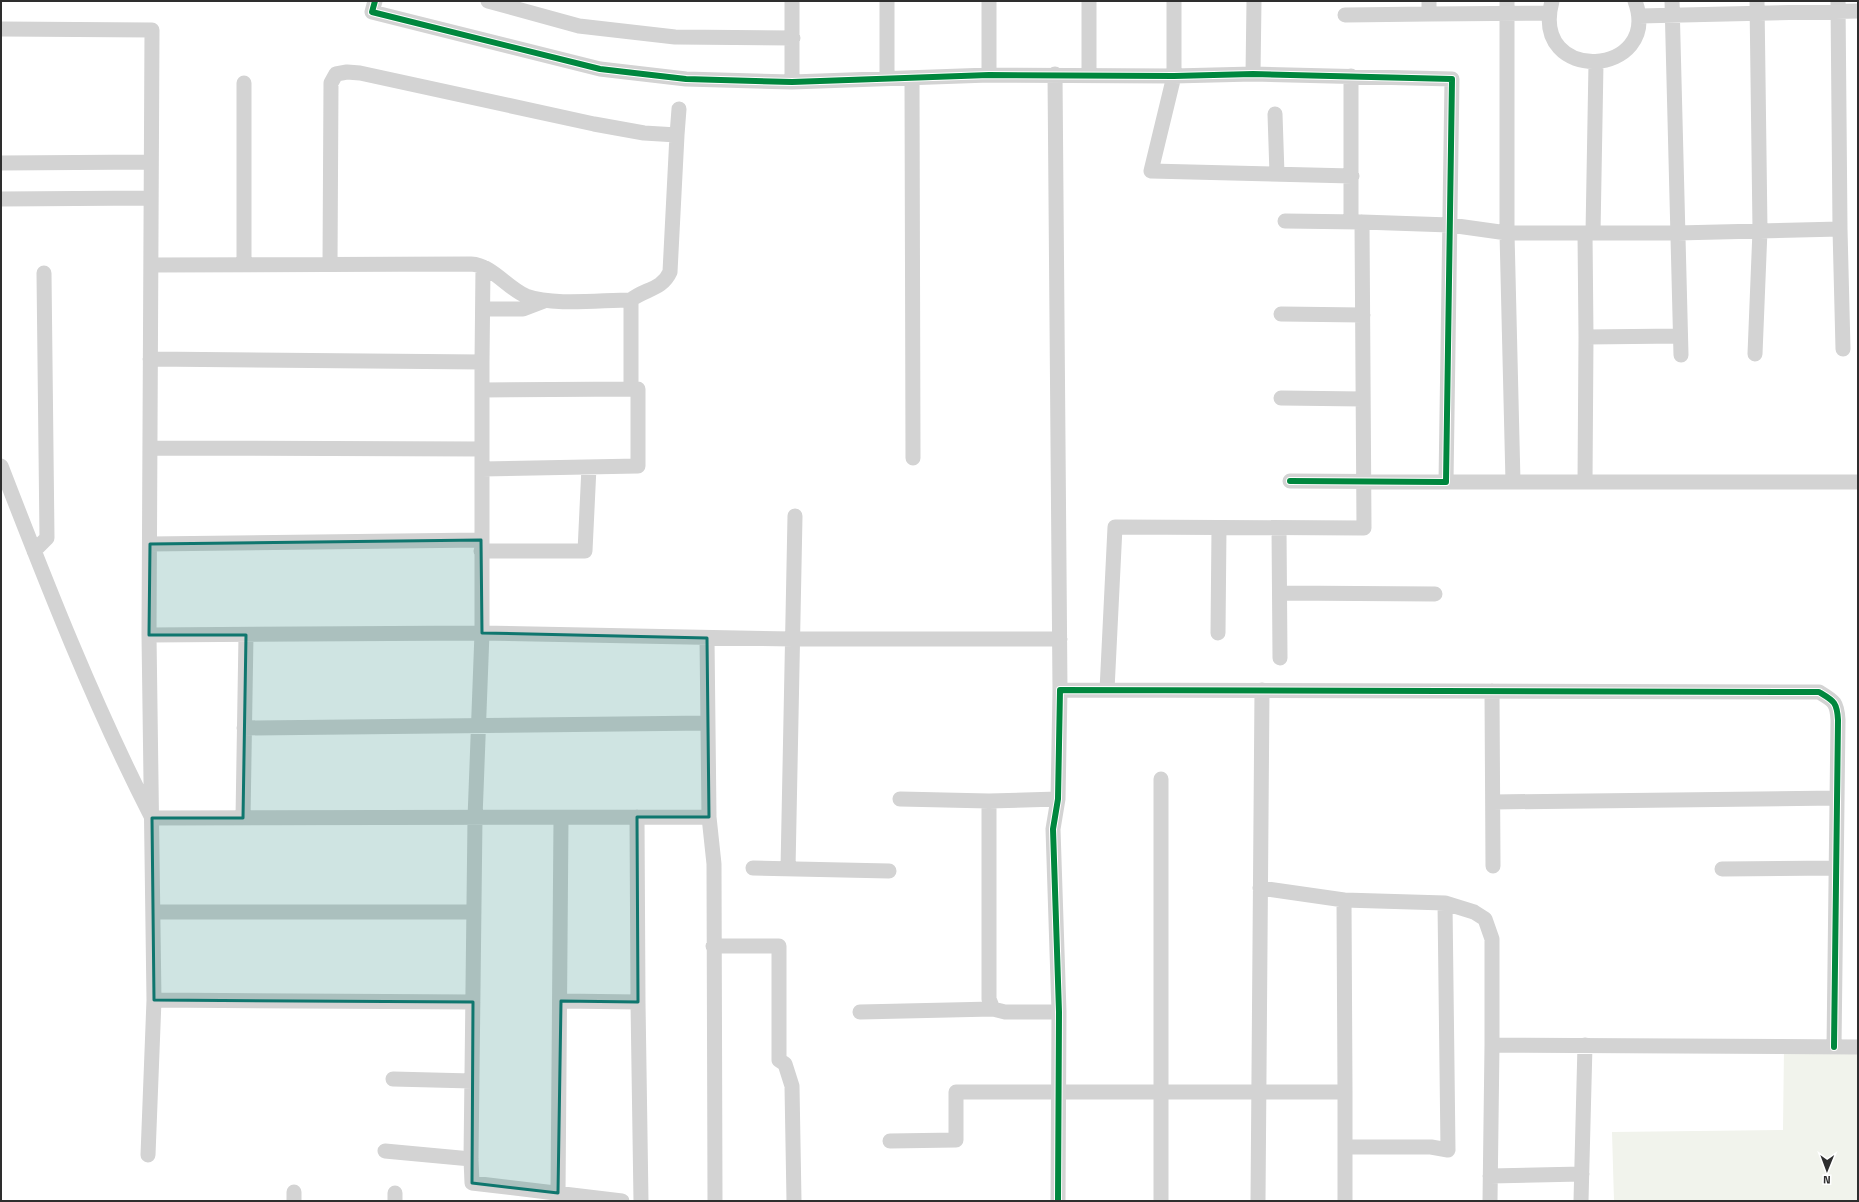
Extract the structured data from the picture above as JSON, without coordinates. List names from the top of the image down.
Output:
{
  "north": "bottom"
}
